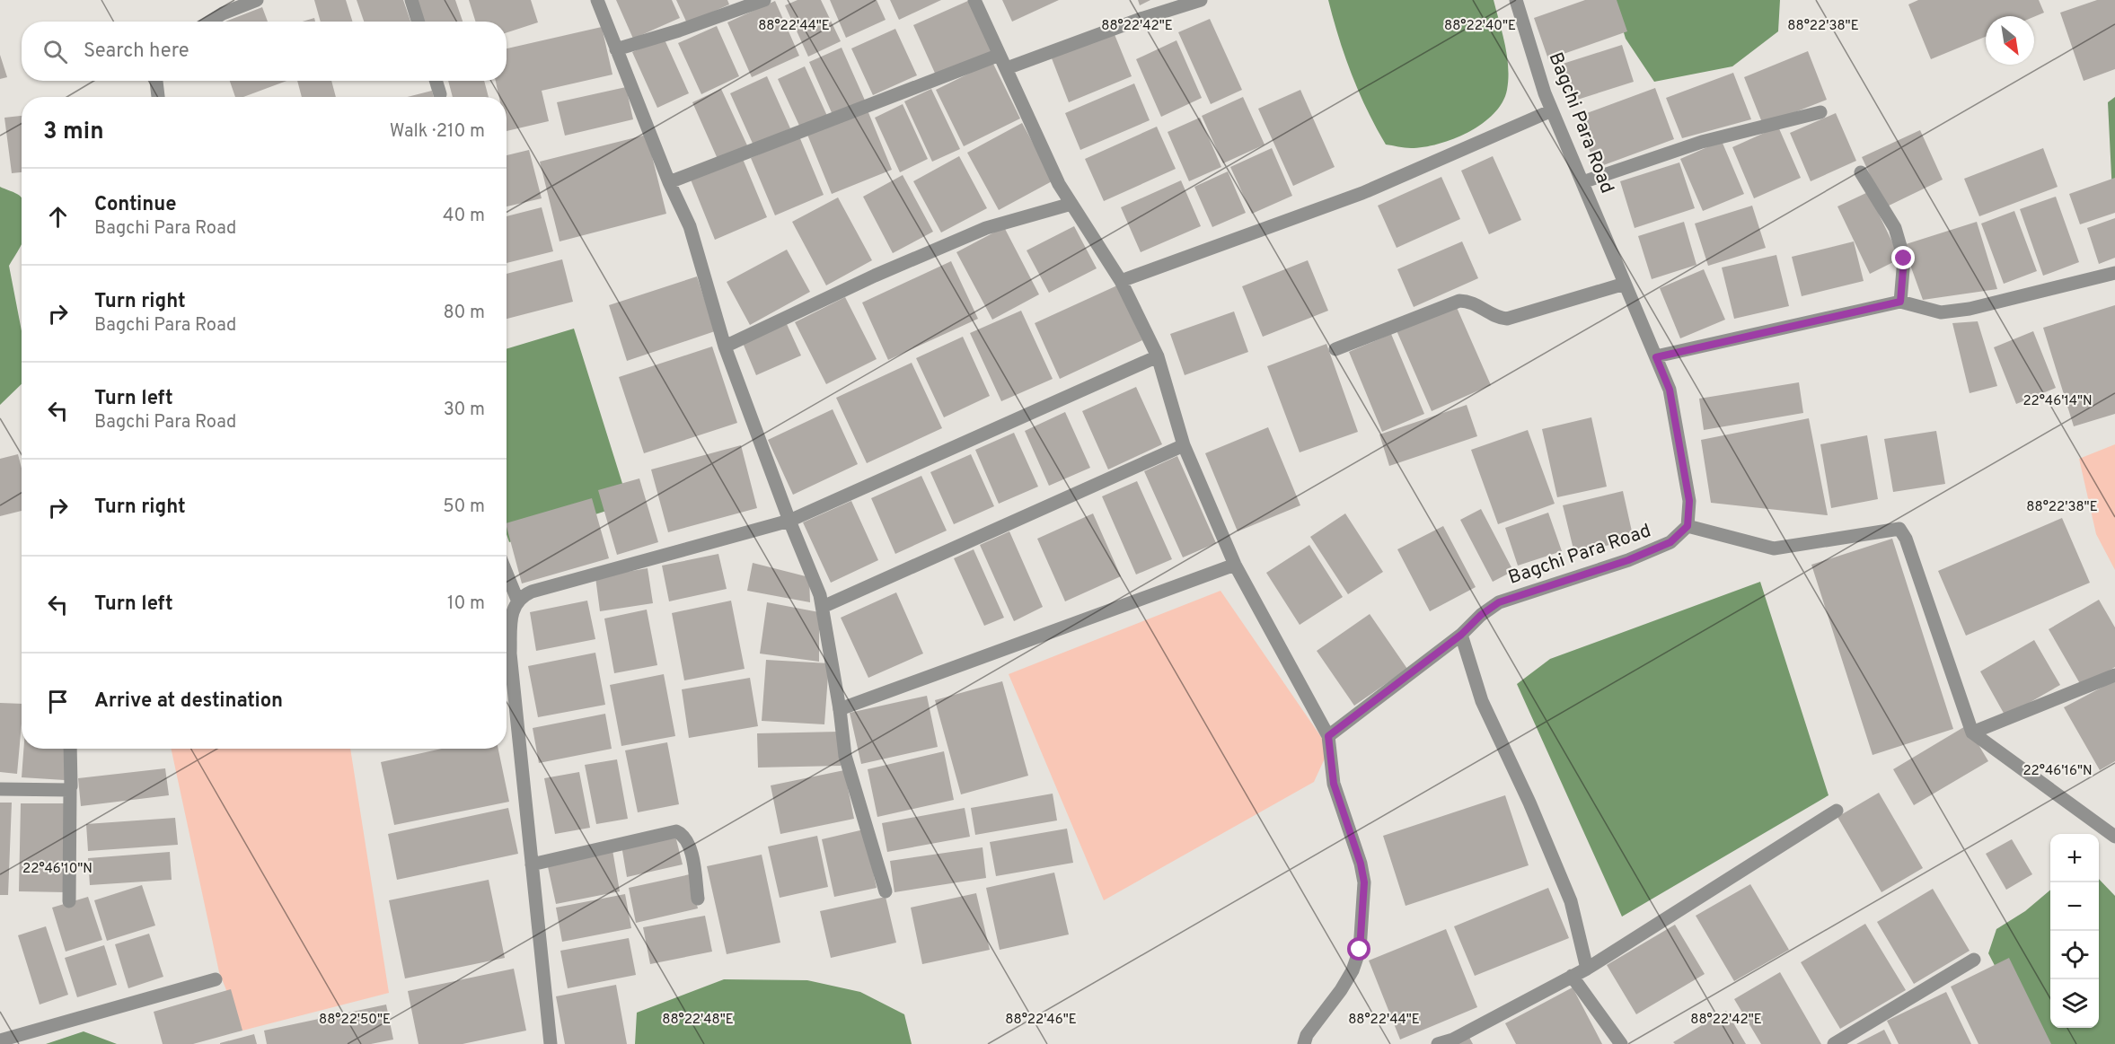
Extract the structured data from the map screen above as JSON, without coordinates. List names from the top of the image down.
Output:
{
  "streets": {
    "street": ["Bagchi Para Road"]
  },
  "north": "bottom right",
  "page": {
    "search": "Search here",
    "heading": ["3 min", "Walk · 210 m"],
    "list": [
      ["Continue", "Bagchi Para Road", "40 m"],
      ["Turn right", "Bagchi Para Road", "80 m"],
      ["Turn left", "Bagchi Para Road", "30 m"],
      ["Turn right", "50 m"],
      ["Turn left", "10 m"],
      "Arrive at destination"
    ],
    "map_buttons": ["+", "−"]
  },
  "coordinates": [
    "88°22'42\"E",
    "88°22'38\"E",
    "88°22'44\"E",
    "88°22'40\"E",
    "22°46'14\"N",
    "22°46'16\"N",
    "22°46'10\"N",
    "88°22'50\"E",
    "88°22'48\"E",
    "88°22'46\"E"
  ]
}
